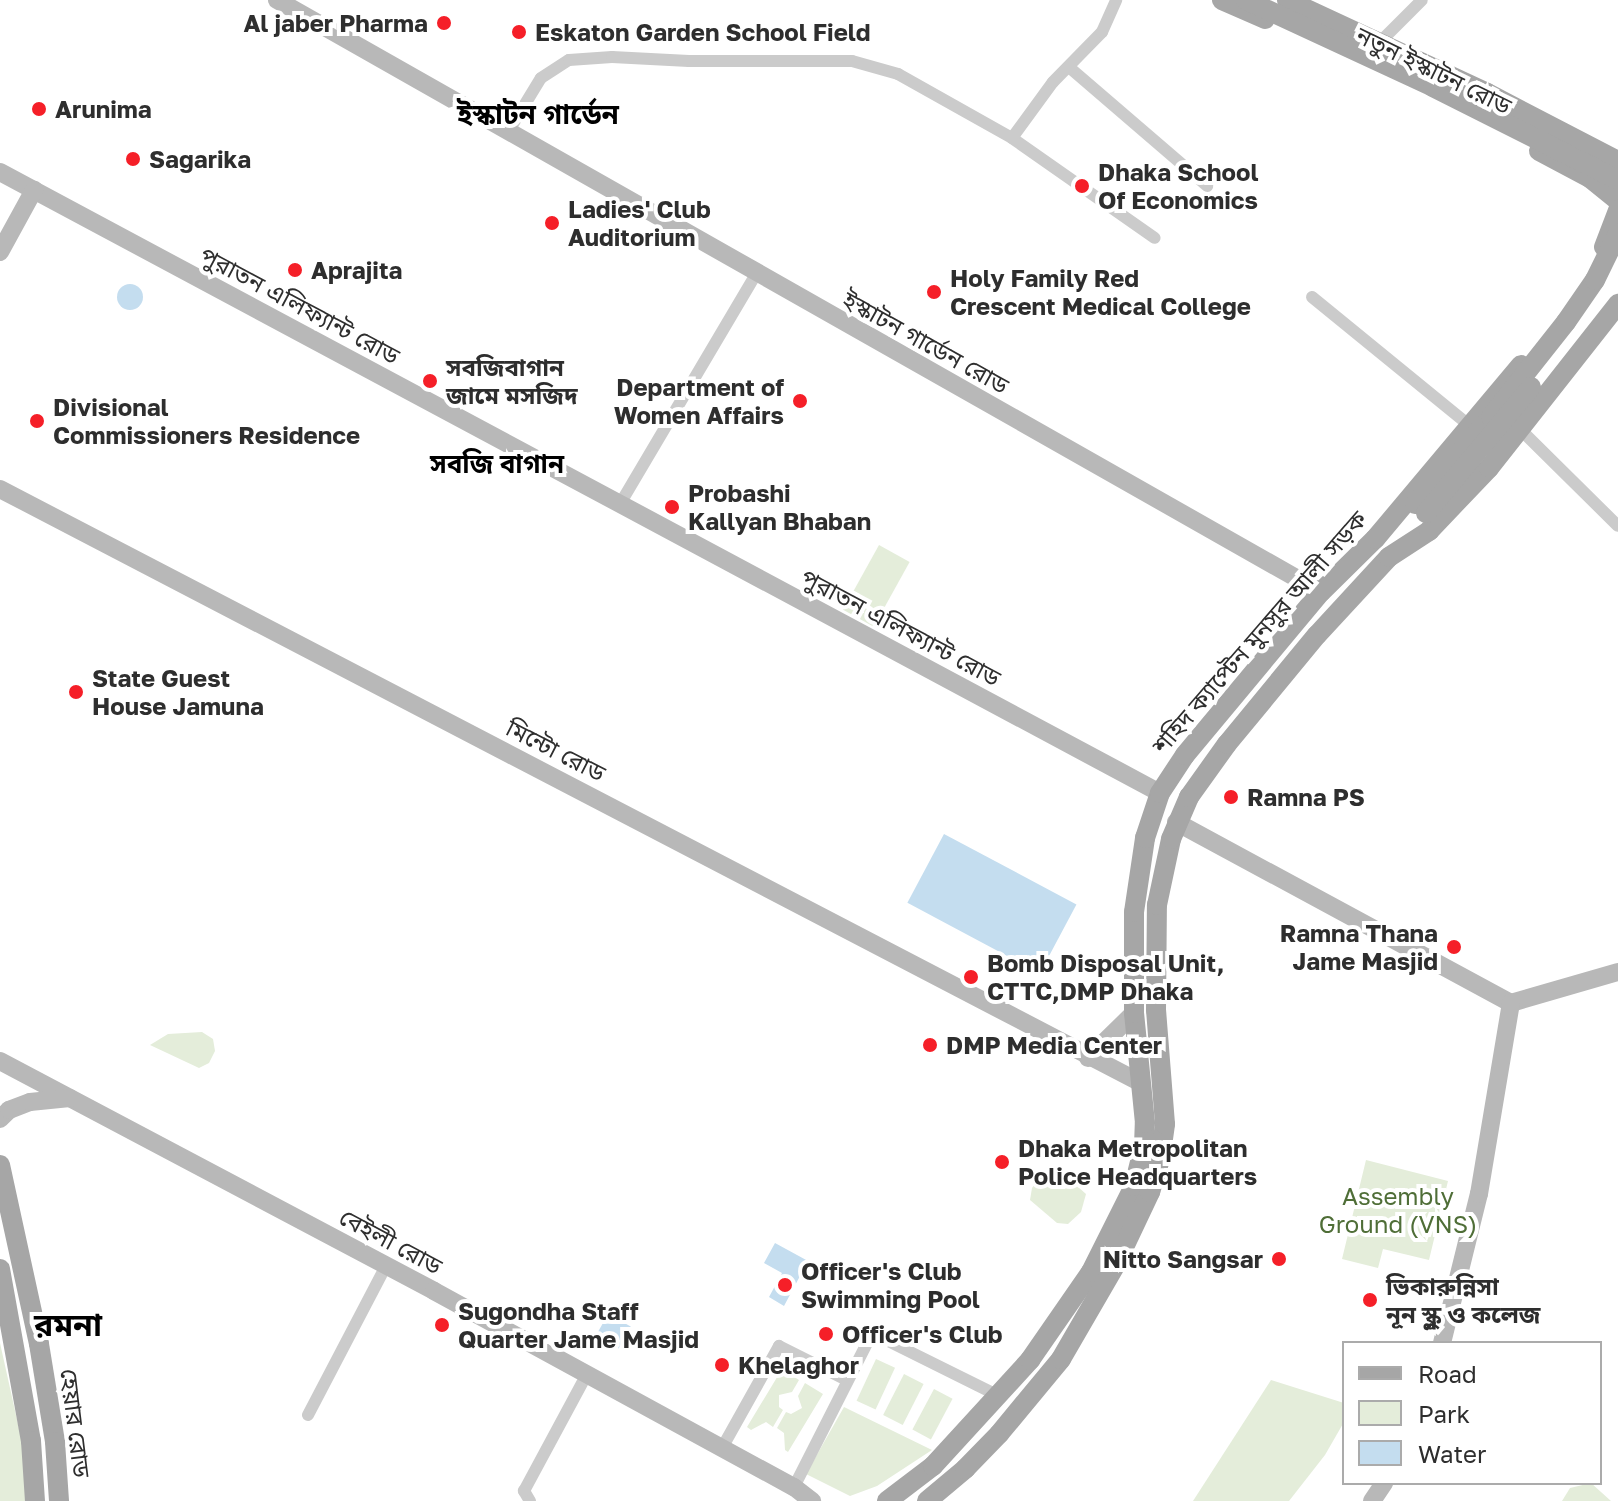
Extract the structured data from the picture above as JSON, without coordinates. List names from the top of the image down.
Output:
{
  "streets": {
    "main road": [
      "নতুন ইস্কাটন রোড",
      "পুরাতন এলিফ্যান্ট রোড",
      "ইস্কাটন গার্ডেন রোড",
      "শহিদ ক্যাপ্টেন মুনসুর আলী সড়ক",
      "মিন্টো রোড",
      "বেইলী রোড",
      "হেয়ার রোড"
    ]
  },
  "crossings": [
    ["নতুন ইস্কাটন রোড", "শহিদ ক্যাপ্টেন মুনসুর আলী সড়ক"],
    ["পুরাতন এলিফ্যান্ট রোড", "শহিদ ক্যাপ্টেন মুনসুর আলী সড়ক"],
    ["ইস্কাটন গার্ডেন রোড", "শহিদ ক্যাপ্টেন মুনসুর আলী সড়ক"],
    ["শহিদ ক্যাপ্টেন মুনসুর আলী সড়ক", "মিন্টো রোড"]
  ],
  "districts": ["ইস্কাটন গার্ডেন", "সবজি বাগান", "রমনা"],
  "parks": ["Assembly Ground (VNS)"],
  "places": [
    "Al jaber Pharma",
    "Eskaton Garden School Field",
    "Arunima",
    "Sagarika",
    "Dhaka School Of Economics",
    "Ladies' Club Auditorium",
    "Aprajita",
    "Holy Family Red Crescent Medical College",
    "সবজিবাগান জামে মসজিদ",
    "Department of Women Affairs",
    "Divisional Commissioners Residence",
    "Probashi Kallyan Bhaban",
    "State Guest House Jamuna",
    "Ramna PS",
    "Ramna Thana Jame Masjid",
    "Bomb Disposal Unit, CTTC,DMP Dhaka",
    "DMP Media Center",
    "Dhaka Metropolitan Police Headquarters",
    "Nitto Sangsar",
    "Officer's Club Swimming Pool",
    "ভিকারুন্নিসা নূন স্কুল ও কলেজ",
    "Sugondha Staff Quarter Jame Masjid",
    "Officer's Club",
    "Khelaghor"
  ],
  "legend": ["Road", "Park", "Water"]
}
